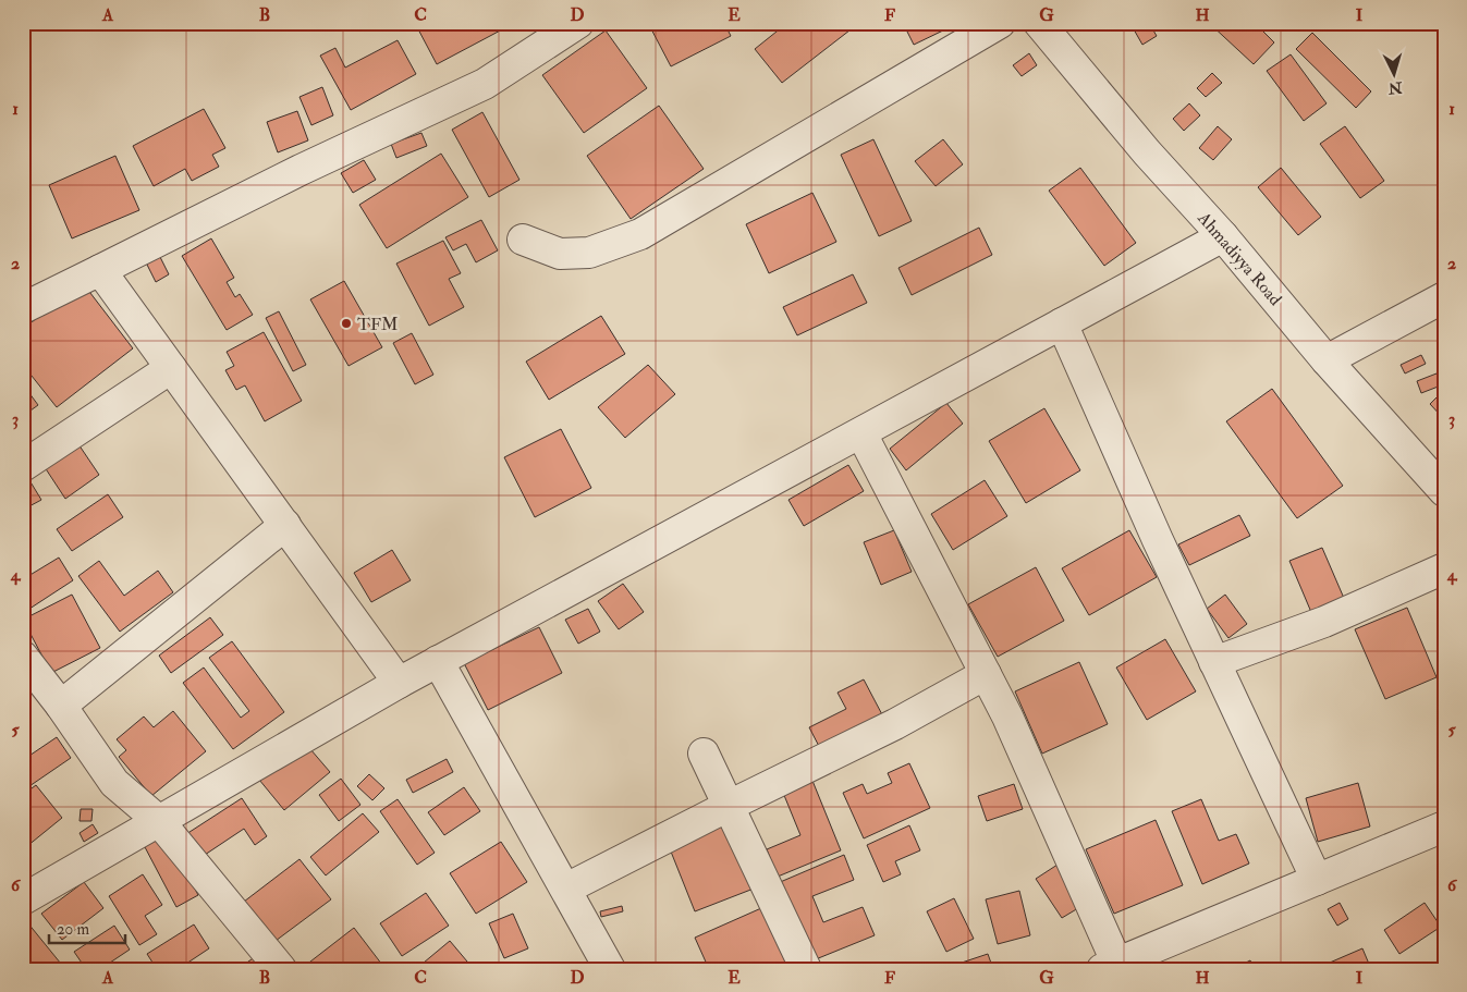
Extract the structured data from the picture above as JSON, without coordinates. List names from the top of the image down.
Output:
{
  "streets": {
    "street": ["Ahmadiyya Road"]
  },
  "places": ["TFM"],
  "scale_bar": "20 m",
  "north": "bottom",
  "grid": {
    "columns": [
      "A",
      "B",
      "C",
      "D",
      "E",
      "F",
      "G",
      "H",
      "I"
    ],
    "rows": [
      "1",
      "2",
      "3",
      "4",
      "5",
      "6"
    ]
  }
}
